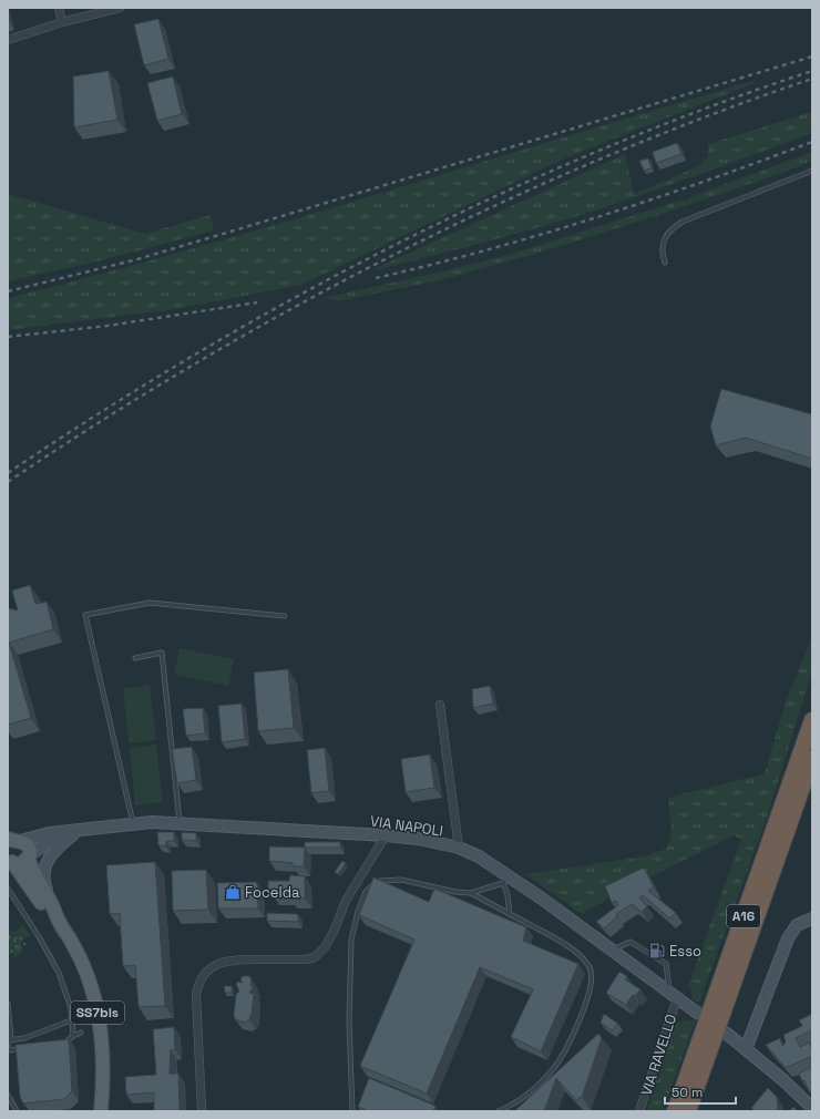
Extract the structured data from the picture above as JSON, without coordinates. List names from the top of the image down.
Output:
{
  "streets": {
    "highway": ["A16"],
    "main road": ["VIA NAPOLI", "SS7bis"],
    "street": ["VIA RAVELLO"]
  },
  "crossings": [
    ["VIA NAPOLI", "SS7bis"],
    ["VIA NAPOLI", "VIA RAVELLO"]
  ],
  "places": {
    "shop": ["Focelda"],
    "fuel station": ["Esso"]
  },
  "scale_bar": "50 m"
}
